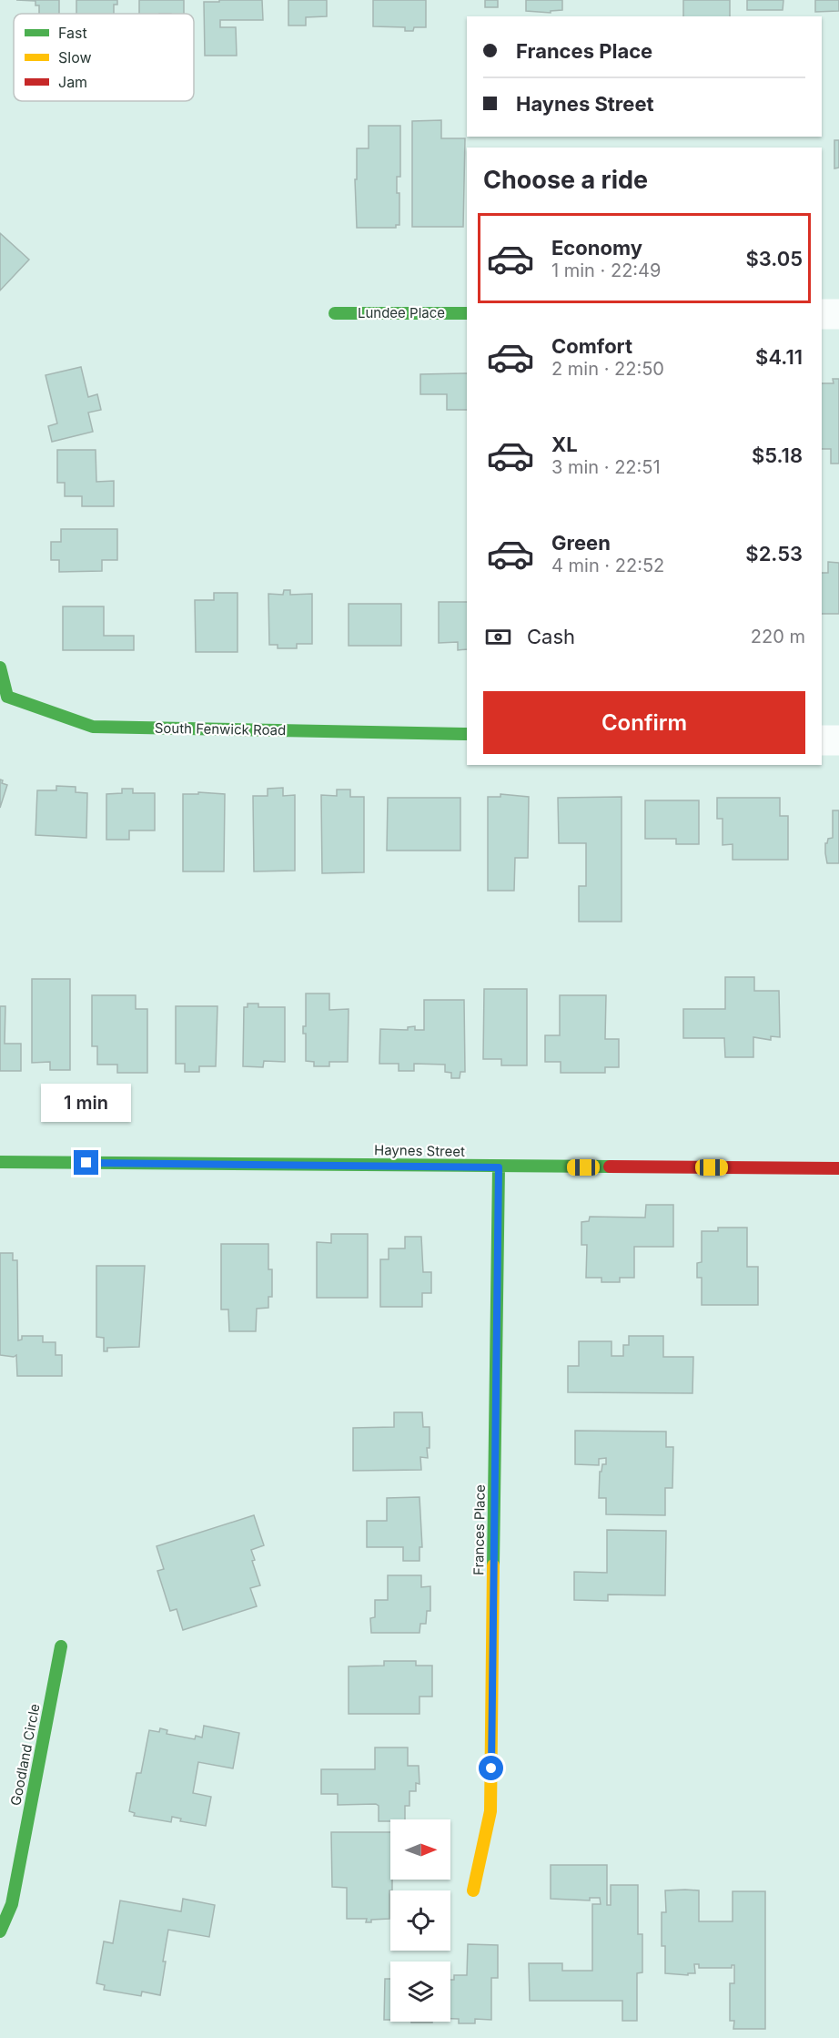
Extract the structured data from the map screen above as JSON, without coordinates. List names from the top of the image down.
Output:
{
  "streets": {
    "street": [
      "Lundee Place",
      "South Fenwick Road",
      "Haynes Street",
      "Frances Place",
      "Goodland Circle"
    ]
  },
  "crossings": [
    ["Haynes Street", "Frances Place"]
  ],
  "legend": ["Fast", "Slow", "Jam"],
  "north": "right",
  "page": {
    "banner": ["Frances Place", "Haynes Street"],
    "heading": "Choose a ride",
    "list": [
      {
        "name": "Economy",
        "note": "1 min · 22:49",
        "value": "$3.05"
      },
      {
        "name": "Comfort",
        "note": "2 min · 22:50",
        "value": "$4.11"
      },
      {
        "name": "XL",
        "note": "3 min · 22:51",
        "value": "$5.18"
      },
      {
        "name": "Green",
        "note": "4 min · 22:52",
        "value": "$2.53"
      }
    ],
    "pay": ["Cash", "220 m"],
    "buttons": "Confirm",
    "bubble": "1 min"
  }
}
